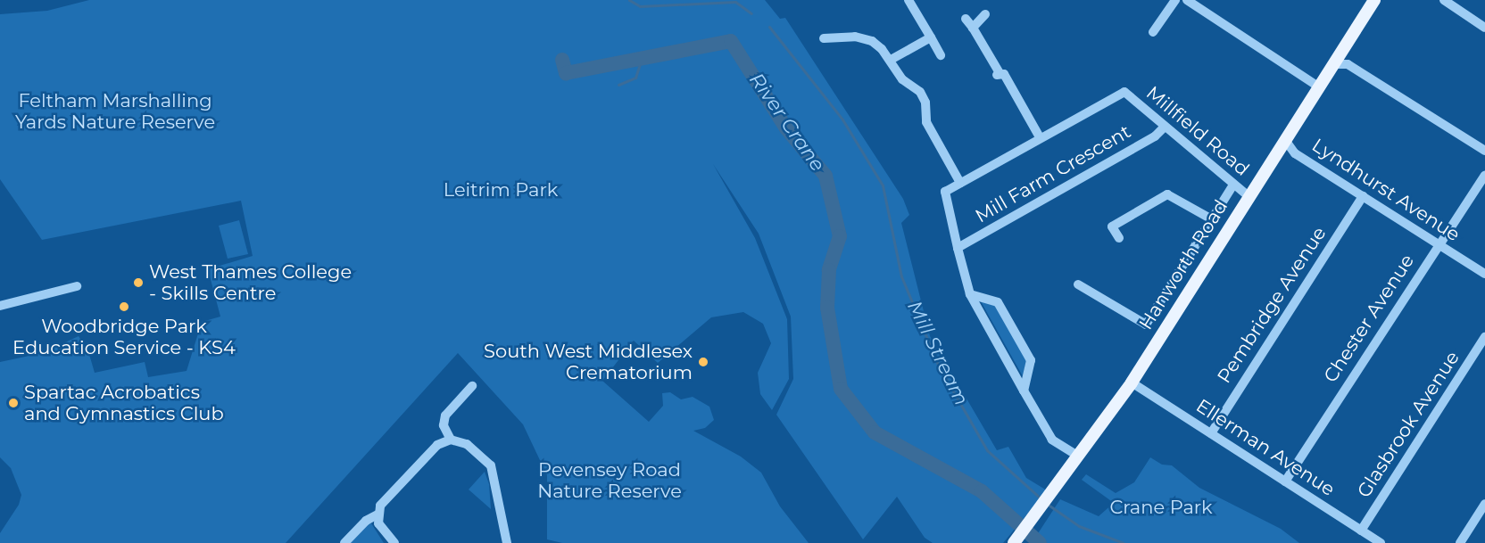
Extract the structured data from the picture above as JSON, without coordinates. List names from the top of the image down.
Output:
{
  "streets": {
    "main road": ["Hanworth Road"],
    "street": [
      "Millfield Road",
      "Mill Farm Crescent",
      "Lyndhurst Avenue",
      "Pembridge Avenue",
      "Chester Avenue",
      "Glasbrook Avenue",
      "Ellerman Avenue"
    ]
  },
  "crossings": [
    ["Millfield Road", "Mill Farm Crescent"],
    ["Millfield Road", "Hanworth Road"],
    ["Mill Farm Crescent", "Hanworth Road"],
    ["Lyndhurst Avenue", "Hanworth Road"],
    ["Lyndhurst Avenue", "Pembridge Avenue"],
    ["Lyndhurst Avenue", "Chester Avenue"],
    ["Hanworth Road", "Ellerman Avenue"],
    ["Pembridge Avenue", "Ellerman Avenue"],
    ["Chester Avenue", "Ellerman Avenue"],
    ["Glasbrook Avenue", "Ellerman Avenue"]
  ],
  "water": ["River Crane", "Mill Stream"],
  "parks": [
    "Feltham Marshalling Yards Nature Reserve",
    "Leitrim Park",
    "Pevensey Road Nature Reserve",
    "Crane Park"
  ],
  "places": [
    "West Thames College - Skills Centre",
    "Woodbridge Park Education Service - KS4",
    "South West Middlesex Crematorium",
    "Spartac Acrobatics and Gymnastics Club"
  ]
}
